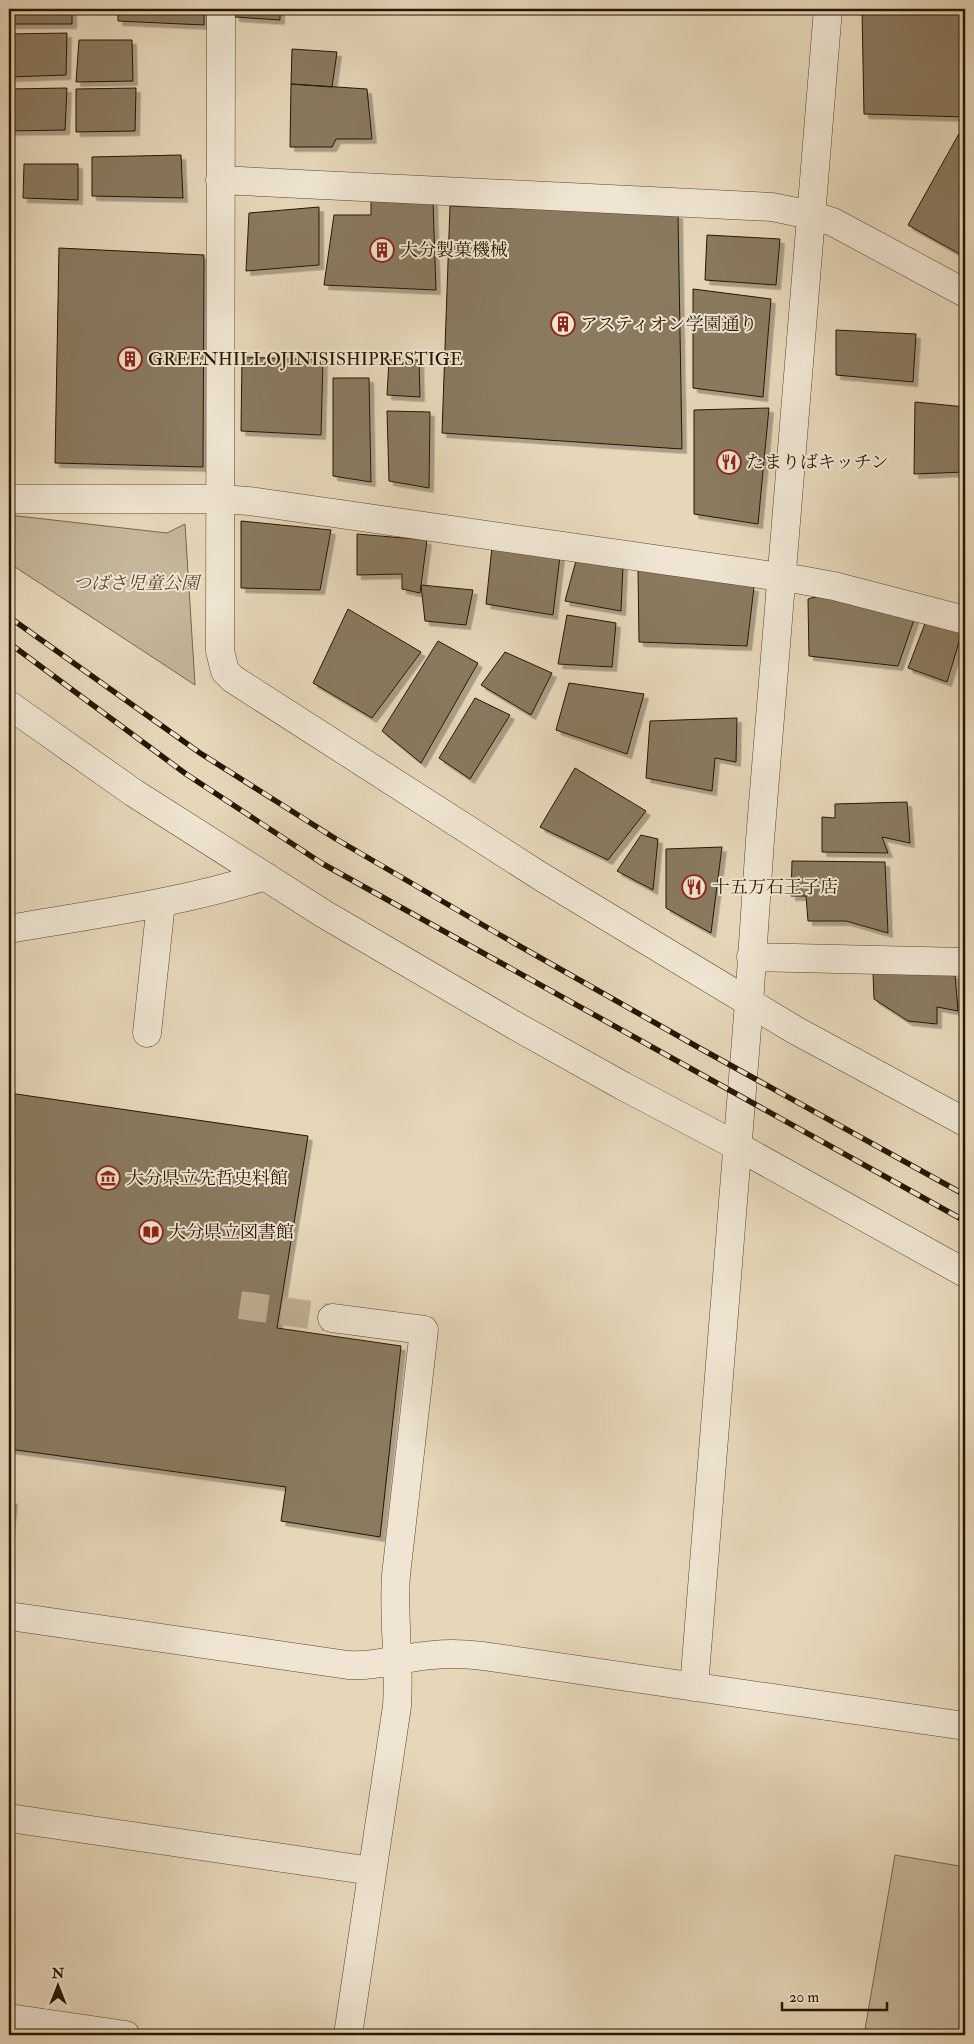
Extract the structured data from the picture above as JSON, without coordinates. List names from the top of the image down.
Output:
{
  "parks": ["つばさ児童公園"],
  "places": {
    "building": ["大分製菓機械", "アスティオン学園通り", "GREENHILLOJINISISHIPRESTIGE"],
    "restaurant": ["たまりばキッチン", "十五万石王子店"],
    "museum": ["大分県立先哲史料館"],
    "library": ["大分県立図書館"]
  },
  "scale_bar": "20 m",
  "north": "top"
}
